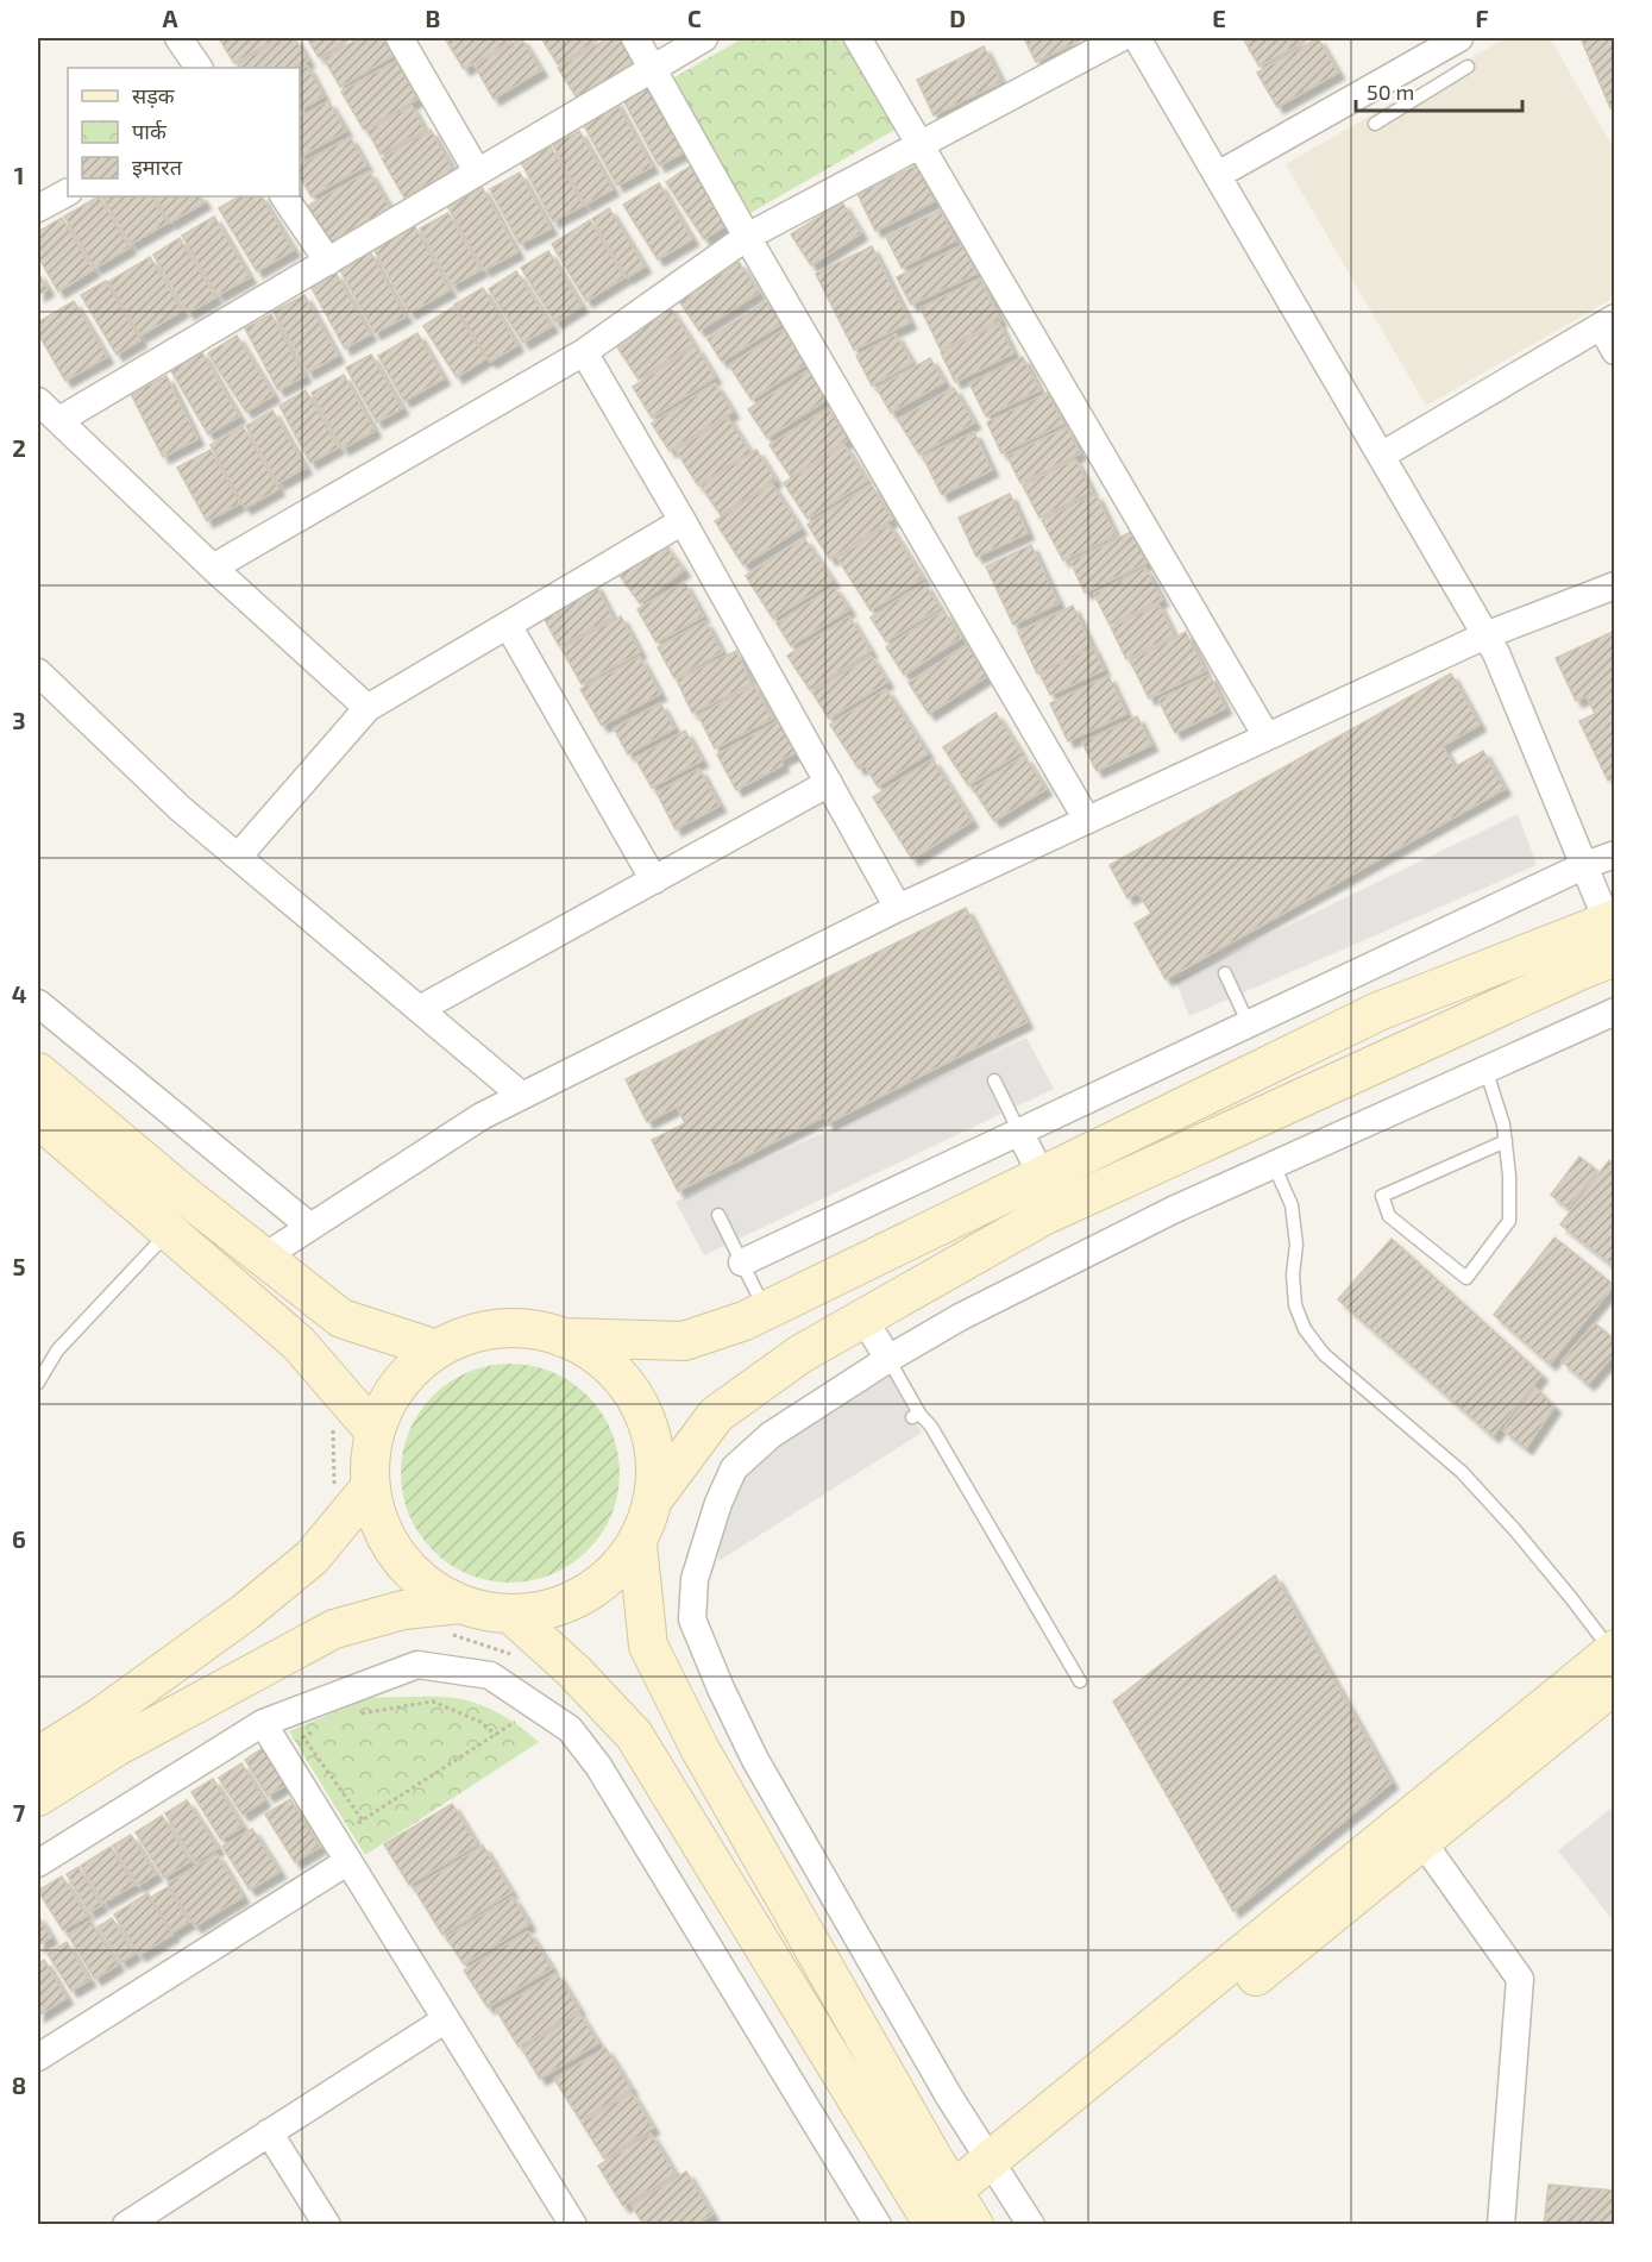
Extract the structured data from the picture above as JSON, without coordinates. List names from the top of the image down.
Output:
{
  "legend": ["सड़क", "पार्क", "इमारत"],
  "scale_bar": "50 m",
  "grid": {
    "columns": [
      "A",
      "B",
      "C",
      "D",
      "E",
      "F"
    ],
    "rows": [
      "1",
      "2",
      "3",
      "4",
      "5",
      "6",
      "7",
      "8"
    ]
  }
}
